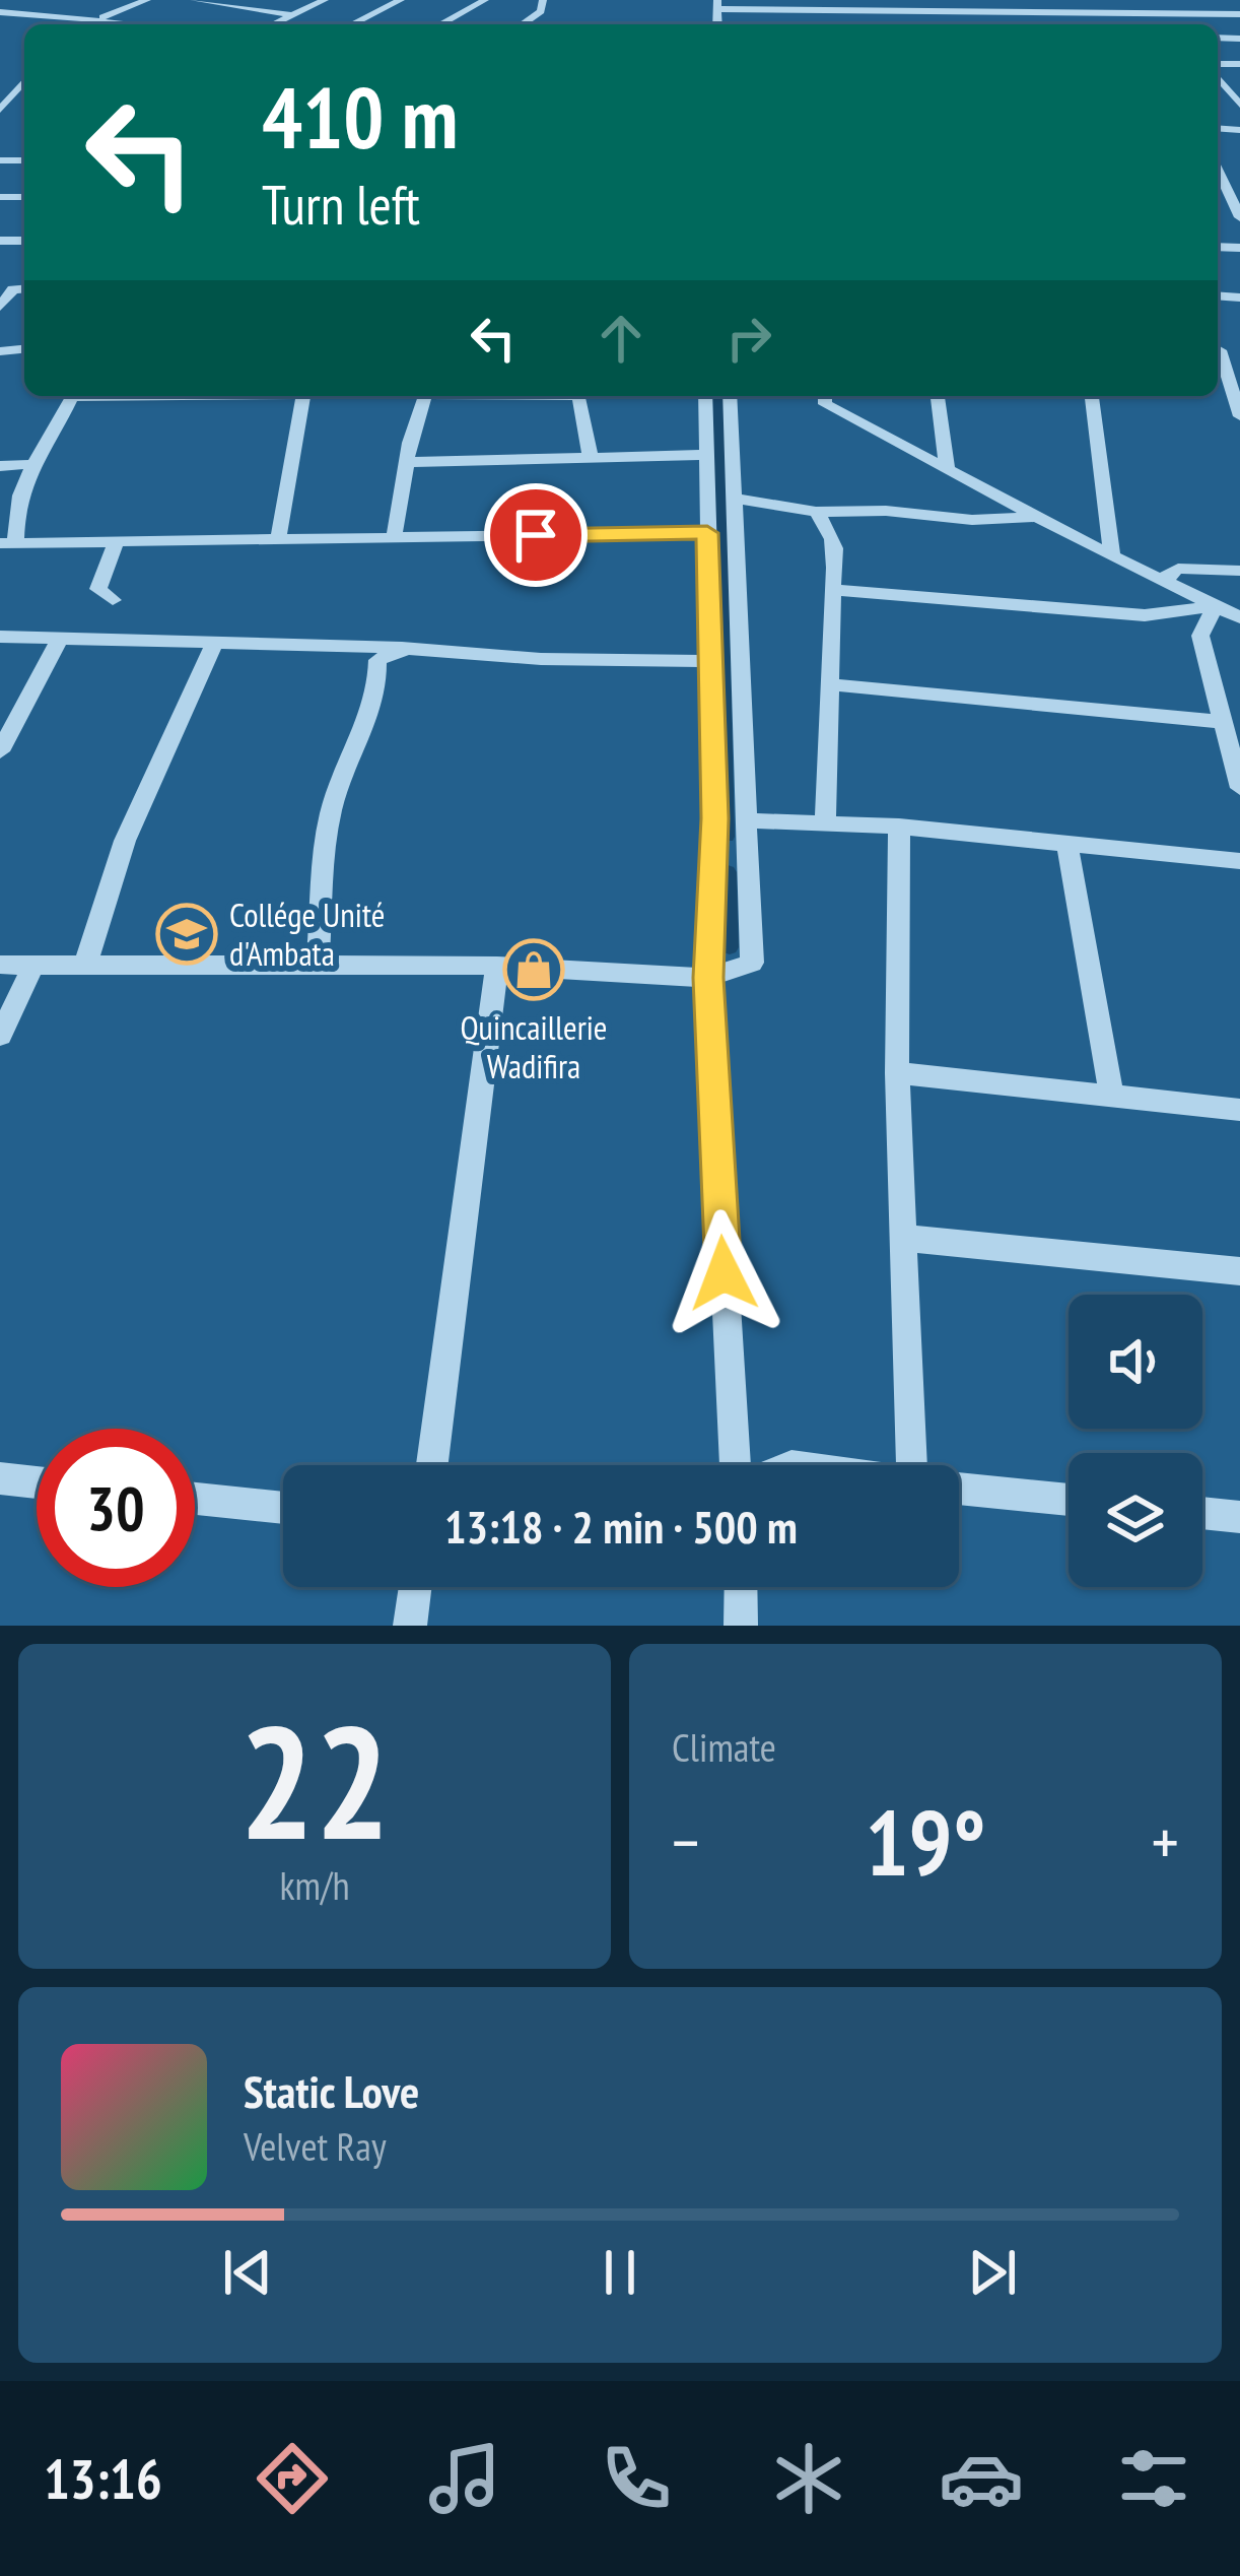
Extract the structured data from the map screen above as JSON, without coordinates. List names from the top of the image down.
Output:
{
  "places": {
    "school or university": ["Collége Unité d'Ambata"],
    "shop": ["Quincaillerie Wadifira"]
  },
  "page": {
    "turn": ["410 m", "Turn left"],
    "limit": "30",
    "trip": "13:18 · 2 min · 500 m",
    "tile": [
      ["22", "km/h"],
      "Climate"
    ],
    "heat": ["−", "19°", "+"],
    "song": ["Static Love", "Velvet Ray"],
    "tabs": "13:16"
  }
}
